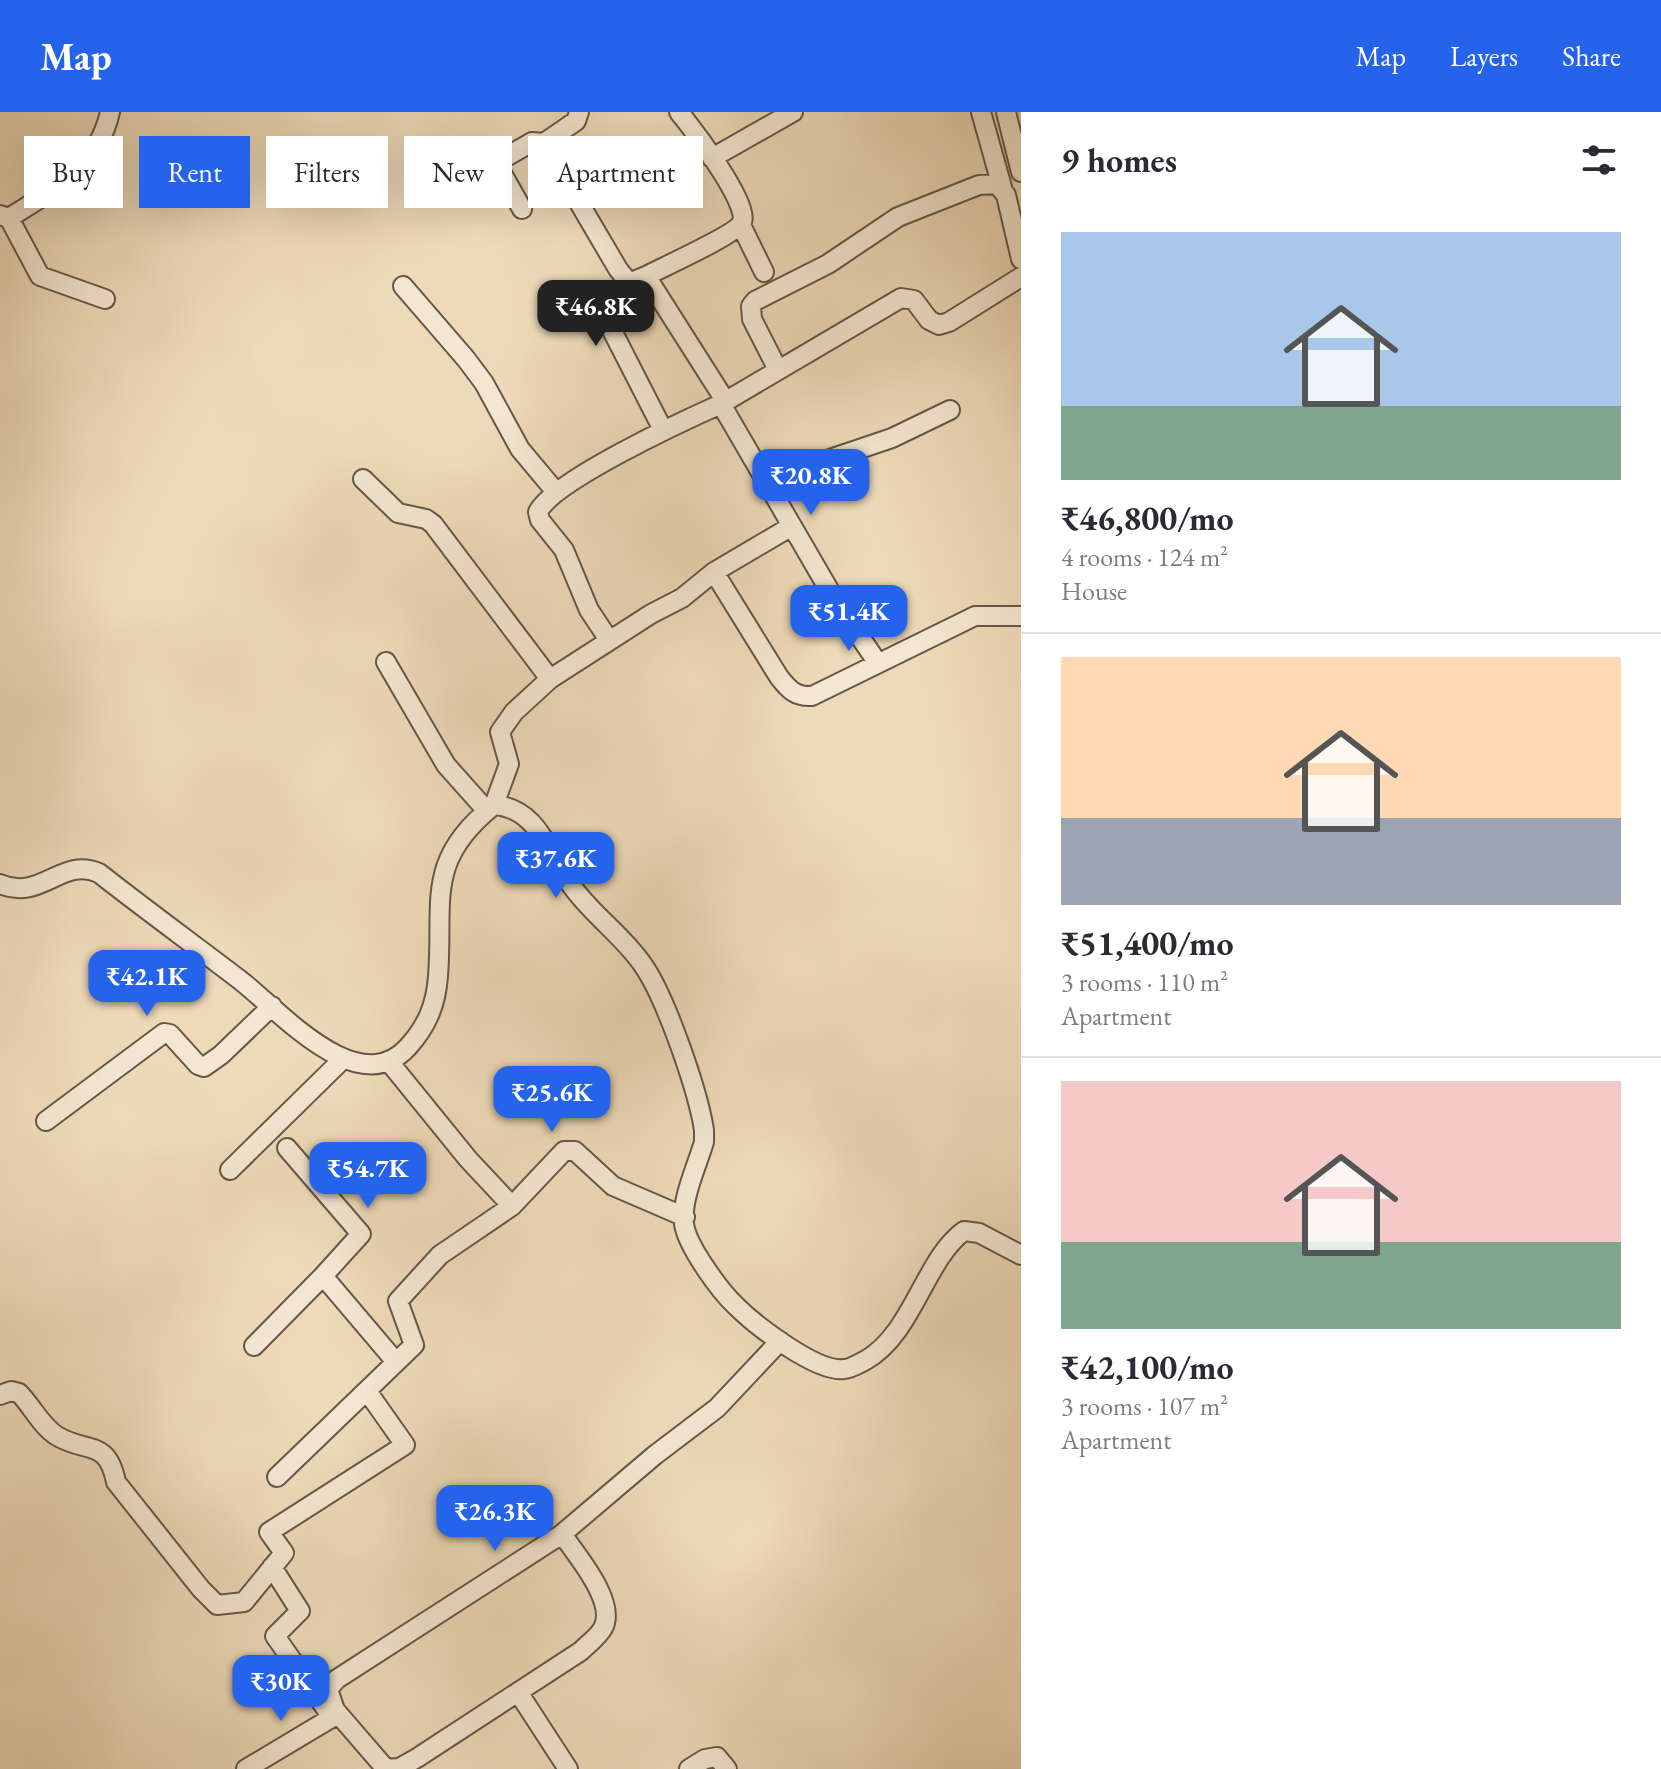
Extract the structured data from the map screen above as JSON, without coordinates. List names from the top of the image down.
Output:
{
  "page": {
    "header": "Map",
    "nav": ["Map", "Layers", "Share"],
    "heading": "9 homes",
    "chip": [
      "Buy",
      "Rent",
      "Filters",
      "New",
      "Apartment"
    ],
    "list": [
      {
        "name": "₹46,800/mo",
        "note": "4 rooms · 124 m² · House"
      },
      {
        "name": "₹51,400/mo",
        "note": "3 rooms · 110 m² · Apartment"
      },
      {
        "name": "₹42,100/mo",
        "note": "3 rooms · 107 m² · Apartment"
      }
    ],
    "price": [
      "₹46.8K",
      "₹20.8K",
      "₹51.4K",
      "₹37.6K",
      "₹42.1K",
      "₹25.6K",
      "₹54.7K",
      "₹26.3K",
      "₹30K"
    ]
  }
}
